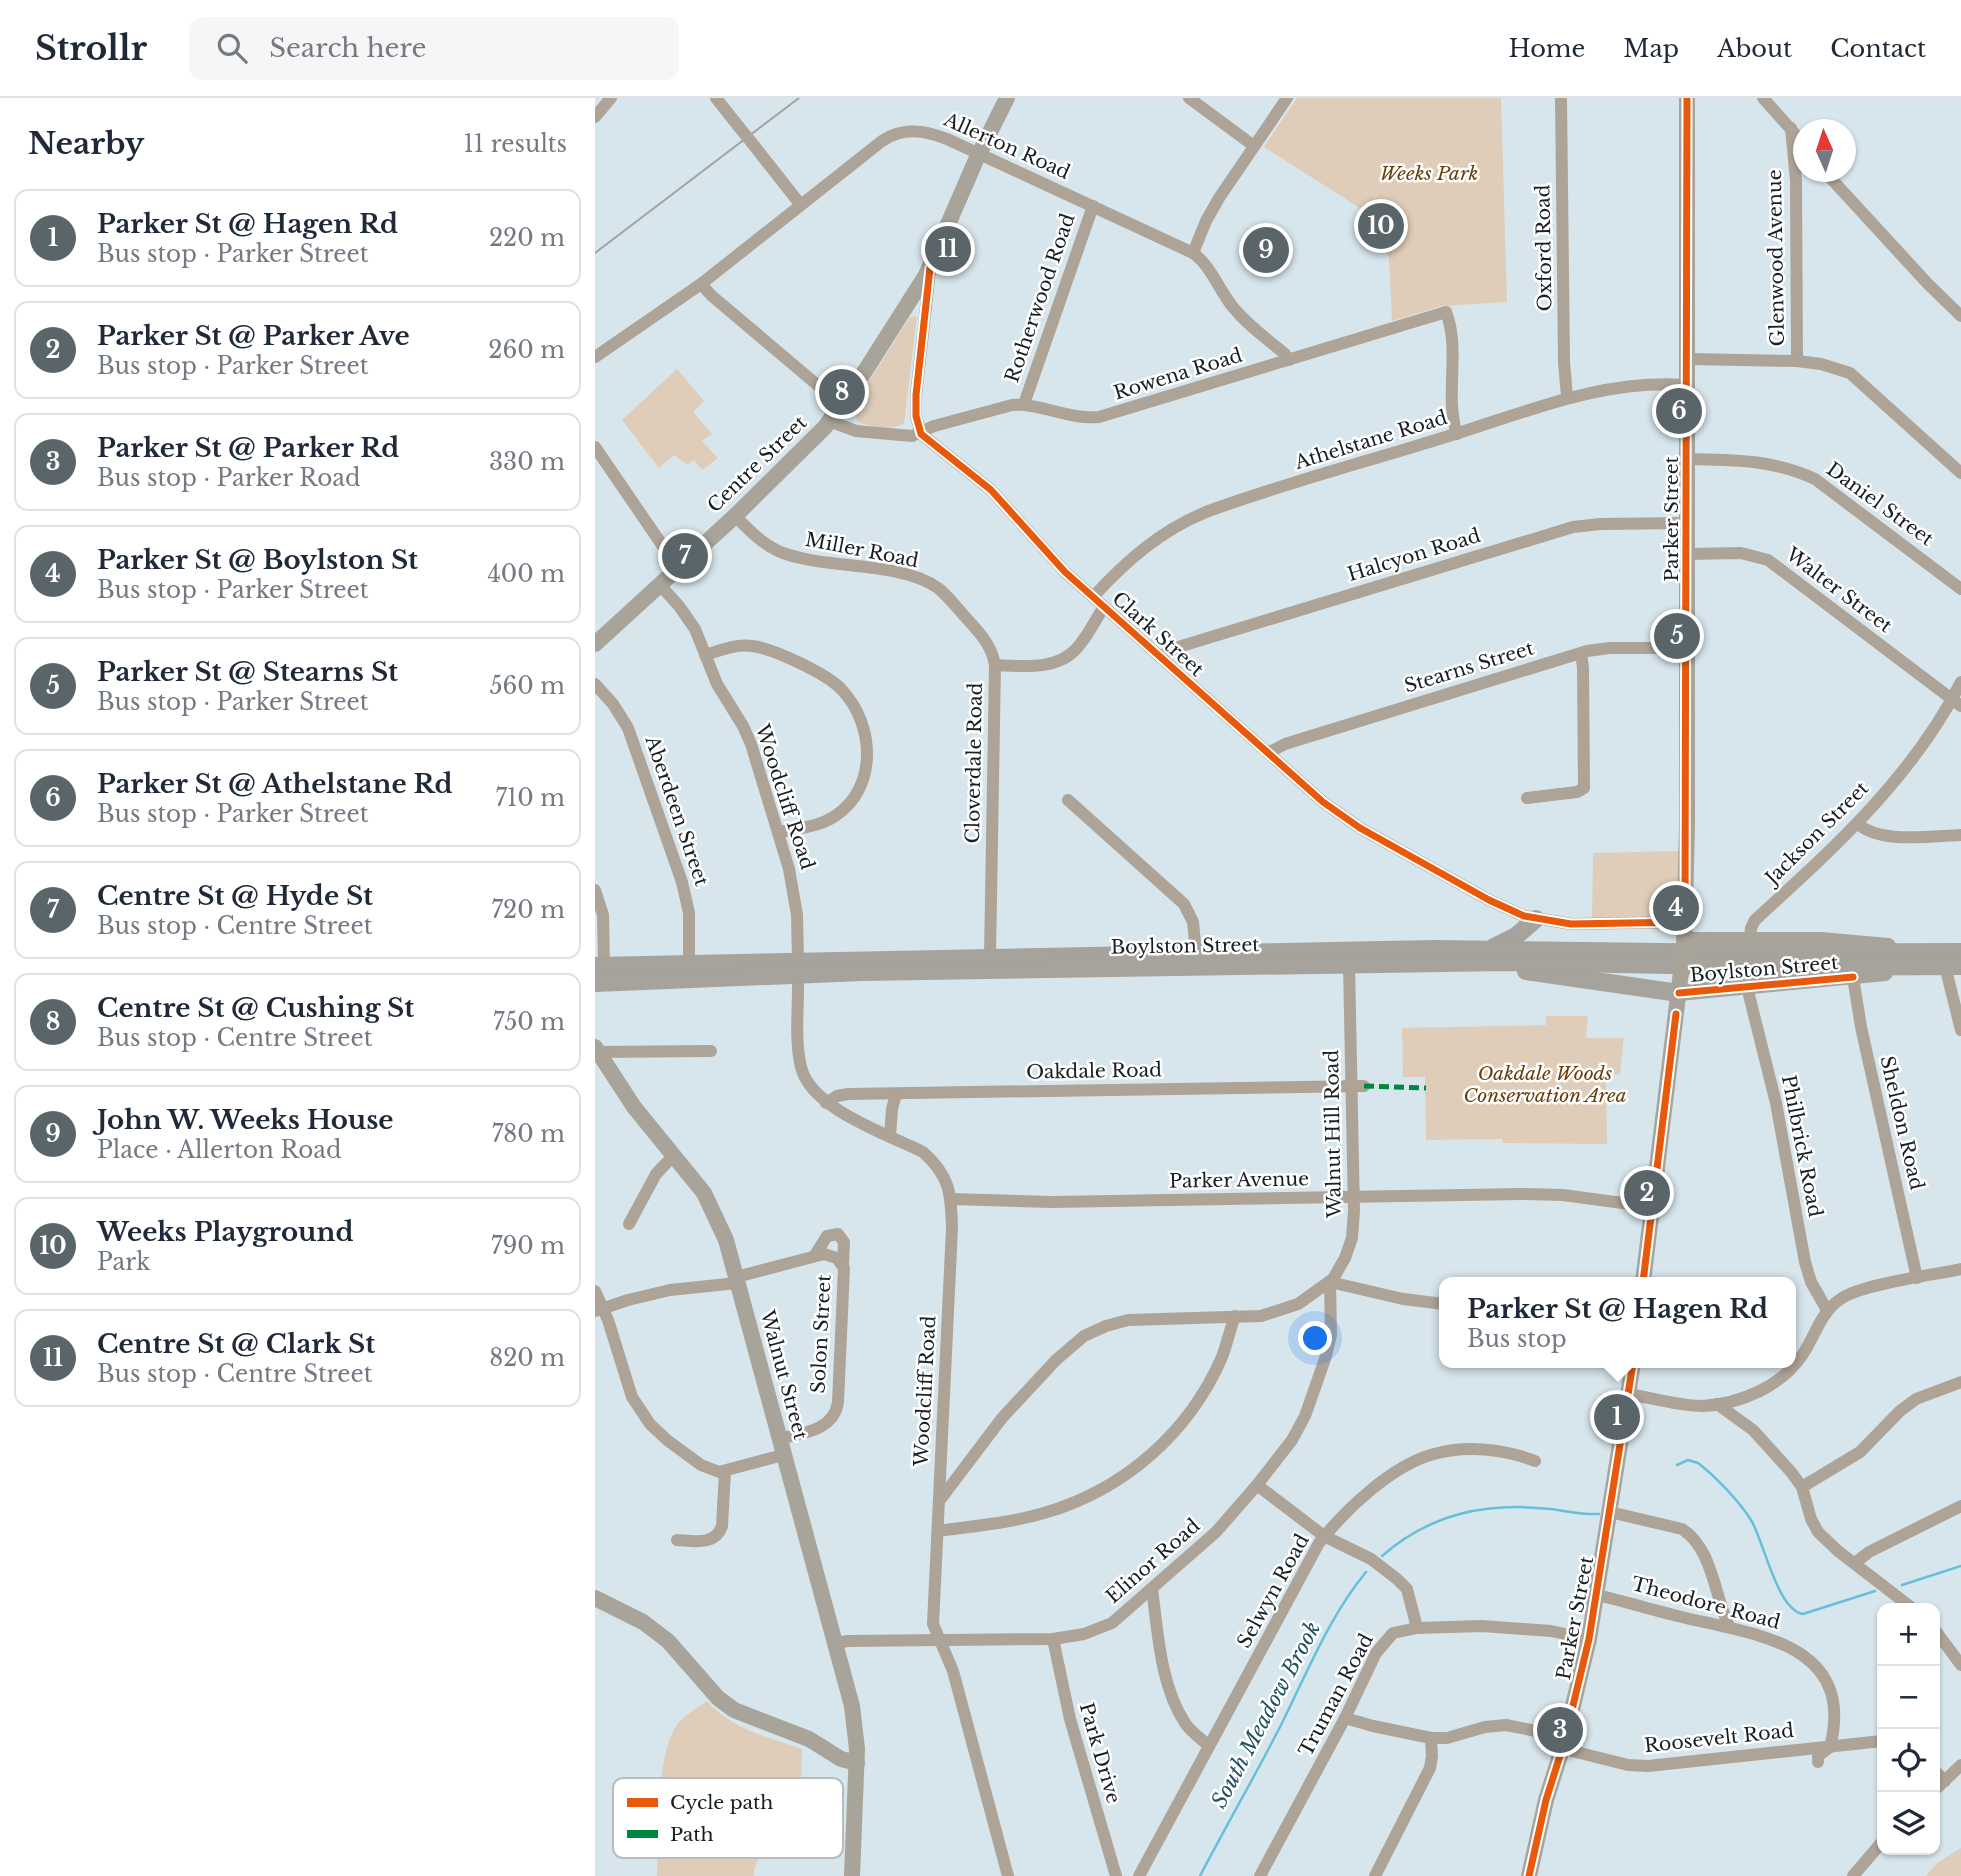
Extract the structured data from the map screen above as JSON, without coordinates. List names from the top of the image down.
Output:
{
  "streets": {
    "highway": ["Boylston Street"],
    "main road": ["Centre Street", "Parker Street", "Walnut Street"],
    "street": [
      "Allerton Road",
      "Oxford Road",
      "Glenwood Avenue",
      "Rotherwood Road",
      "Rowena Road",
      "Athelstane Road",
      "Daniel Street",
      "Miller Road",
      "Halcyon Road",
      "Walter Street",
      "Clark Street",
      "Stearns Street",
      "Cloverdale Road",
      "Woodcliff Road",
      "Aberdeen Street",
      "Jackson Street",
      "Oakdale Road",
      "Sheldon Road",
      "Walnut Hill Road",
      "Philbrick Road",
      "Parker Avenue",
      "Solon Street",
      "Elinor Road",
      "Selwyn Road",
      "Theodore Road",
      "Truman Road",
      "Roosevelt Road",
      "Park Drive"
    ]
  },
  "crossings": [
    ["Allerton Road", "Rotherwood Road"],
    ["Allerton Road", "Rowena Road"],
    ["Allerton Road", "Centre Street"],
    ["Oxford Road", "Athelstane Road"],
    ["Glenwood Avenue", "Parker Street"],
    ["Rotherwood Road", "Rowena Road"],
    ["Rowena Road", "Athelstane Road"],
    ["Rowena Road", "Clark Street"],
    ["Athelstane Road", "Parker Street"],
    ["Athelstane Road", "Clark Street"],
    ["Centre Street", "Miller Road"],
    ["Centre Street", "Woodcliff Road"],
    ["Daniel Street", "Parker Street"],
    ["Parker Street", "Halcyon Road"],
    ["Parker Street", "Walter Street"],
    ["Parker Street", "Stearns Street"],
    ["Parker Street", "Boylston Street"],
    ["Parker Street", "Parker Avenue"],
    ["Parker Street", "Theodore Road"],
    ["Parker Street", "Truman Road"],
    ["Parker Street", "Roosevelt Road"],
    ["Miller Road", "Cloverdale Road"],
    ["Halcyon Road", "Clark Street"],
    ["Walter Street", "Jackson Street"],
    ["Clark Street", "Stearns Street"],
    ["Clark Street", "Cloverdale Road"],
    ["Cloverdale Road", "Boylston Street"],
    ["Woodcliff Road", "Boylston Street"],
    ["Woodcliff Road", "Oakdale Road"],
    ["Woodcliff Road", "Walnut Hill Road"],
    ["Woodcliff Road", "Parker Avenue"],
    ["Woodcliff Road", "Elinor Road"],
    ["Aberdeen Street", "Boylston Street"],
    ["Jackson Street", "Boylston Street"],
    ["Boylston Street", "Sheldon Road"],
    ["Boylston Street", "Walnut Hill Road"],
    ["Boylston Street", "Philbrick Road"],
    ["Oakdale Road", "Walnut Hill Road"],
    ["Walnut Hill Road", "Parker Avenue"],
    ["Walnut Hill Road", "Elinor Road"],
    ["Solon Street", "Walnut Street"],
    ["Walnut Street", "Elinor Road"],
    ["Elinor Road", "Park Drive"],
    ["Theodore Road", "Roosevelt Road"]
  ],
  "water": ["South Meadow Brook"],
  "parks": ["Weeks Park", "Oakdale Woods Conservation Area"],
  "legend": ["Cycle path", "Path"],
  "north": "top",
  "page": {
    "header": "Strollr",
    "search": "Search here",
    "nav": [
      "Home",
      "Map",
      "About",
      "Contact"
    ],
    "heading": ["Nearby", "11 results"],
    "list": [
      {
        "mark": "1",
        "name": "Parker St @ Hagen Rd",
        "note": "Bus stop · Parker Street",
        "value": "220 m"
      },
      {
        "mark": "2",
        "name": "Parker St @ Parker Ave",
        "note": "Bus stop · Parker Street",
        "value": "260 m"
      },
      {
        "mark": "3",
        "name": "Parker St @ Parker Rd",
        "note": "Bus stop · Parker Road",
        "value": "330 m"
      },
      {
        "mark": "4",
        "name": "Parker St @ Boylston St",
        "note": "Bus stop · Parker Street",
        "value": "400 m"
      },
      {
        "mark": "5",
        "name": "Parker St @ Stearns St",
        "note": "Bus stop · Parker Street",
        "value": "560 m"
      },
      {
        "mark": "6",
        "name": "Parker St @ Athelstane Rd",
        "note": "Bus stop · Parker Street",
        "value": "710 m"
      },
      {
        "mark": "7",
        "name": "Centre St @ Hyde St",
        "note": "Bus stop · Centre Street",
        "value": "720 m"
      },
      {
        "mark": "8",
        "name": "Centre St @ Cushing St",
        "note": "Bus stop · Centre Street",
        "value": "750 m"
      },
      {
        "mark": "9",
        "name": "John W. Weeks House",
        "note": "Place · Allerton Road",
        "value": "780 m"
      },
      {
        "mark": "10",
        "name": "Weeks Playground",
        "note": "Park",
        "value": "790 m"
      },
      {
        "mark": "11",
        "name": "Centre St @ Clark St",
        "note": "Bus stop · Centre Street",
        "value": "820 m"
      }
    ],
    "pins": [
      "10",
      "11",
      "9",
      "8",
      "6",
      "7",
      "5",
      "4",
      "2",
      "1",
      "3"
    ],
    "popup": ["Parker St @ Hagen Rd", "Bus stop"],
    "map_buttons": ["+", "−"]
  }
}
